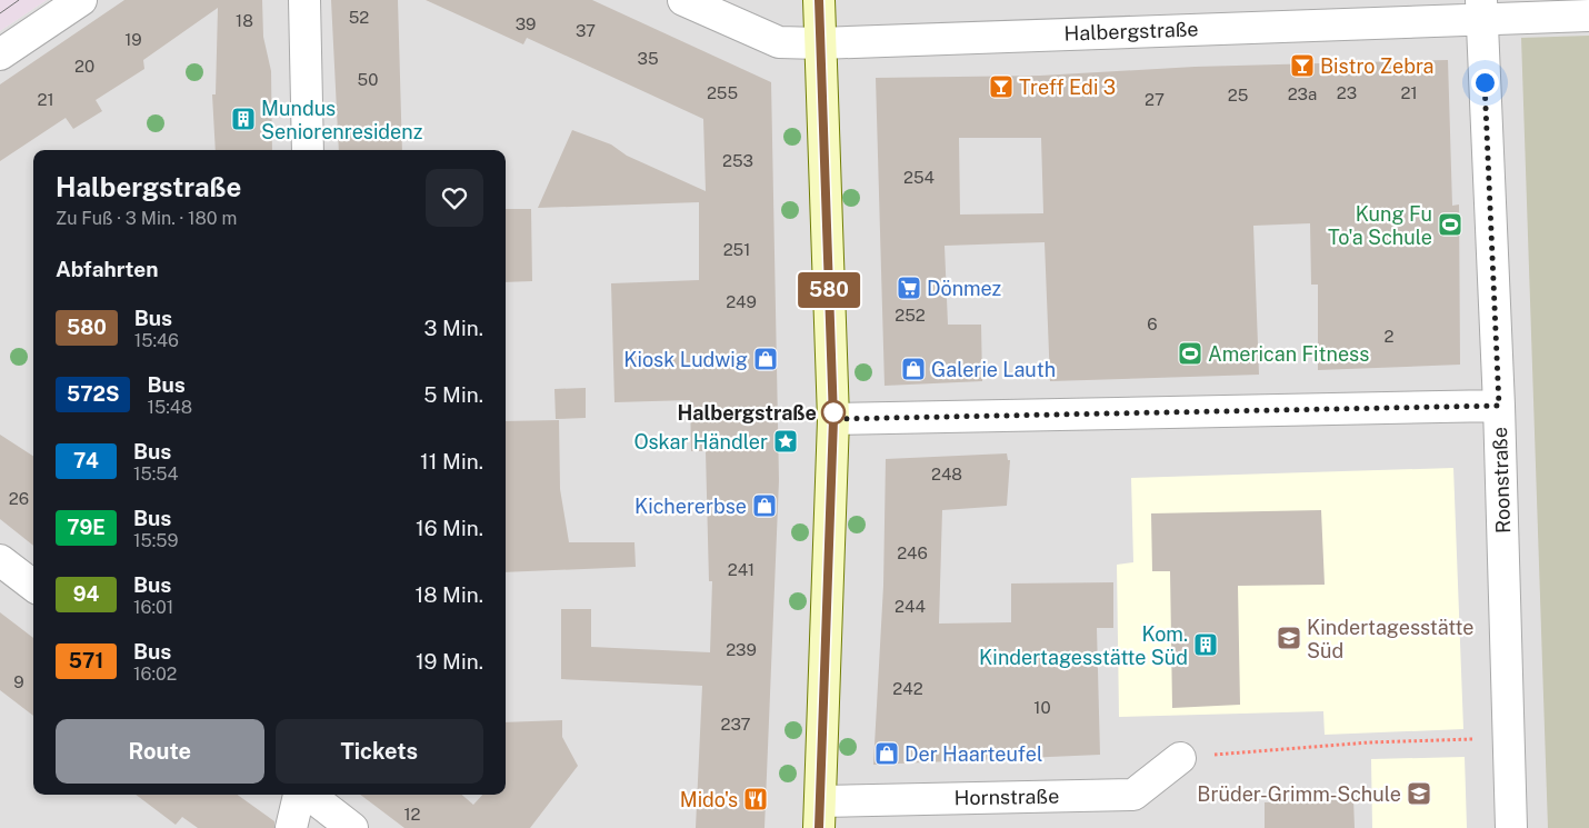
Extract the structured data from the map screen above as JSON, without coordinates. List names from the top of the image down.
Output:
{
  "streets": {
    "street": ["Halbergstraße", "Roonstraße", "Hornstraße"]
  },
  "crossings": [
    ["Halbergstraße", "Roonstraße"]
  ],
  "places": {
    "bar": ["Bistro Zebra", "Treff Edi 3"],
    "building": ["Mundus Seniorenresidenz", "Kom. Kindertagesstätte Süd"],
    "sports": ["Kung Fu To'a Schule", "American Fitness"],
    "supermarket": ["Dönmez"],
    "shop": [
      "Kiosk Ludwig",
      "Galerie Lauth",
      "Kichererbse",
      "Der Haarteufel"
    ],
    "other": ["Halbergstraße"],
    "place": ["Oskar Händler"],
    "school or university": ["Kindertagesstätte Süd", "Brüder-Grimm-Schule"],
    "restaurant": ["Mido's"]
  },
  "lines": ["bus line 580"],
  "house_numbers": [
    "52",
    "18",
    "39",
    "37",
    "19",
    "35",
    "20",
    "50",
    "255",
    "23",
    "21",
    "23a",
    "25",
    "21",
    "27",
    "253",
    "254",
    "251",
    "249",
    "252",
    "6",
    "2",
    "248",
    "26",
    "246",
    "241",
    "244",
    "239",
    "9",
    "242",
    "10",
    "237",
    "12"
  ],
  "page": {
    "on_map": "580",
    "heading": [
      ["Halbergstraße", "Zu Fuß · 3 Min. · 180 m"],
      "Abfahrten"
    ],
    "list": [
      {
        "mark": "580",
        "name": "Bus",
        "note": "15:46",
        "value": "3 Min."
      },
      {
        "mark": "572S",
        "name": "Bus",
        "note": "15:48",
        "value": "5 Min."
      },
      {
        "mark": "74",
        "name": "Bus",
        "note": "15:54",
        "value": "11 Min."
      },
      {
        "mark": "79E",
        "name": "Bus",
        "note": "15:59",
        "value": "16 Min."
      },
      {
        "mark": "94",
        "name": "Bus",
        "note": "16:01",
        "value": "18 Min."
      },
      {
        "mark": "571",
        "name": "Bus",
        "note": "16:02",
        "value": "19 Min."
      }
    ],
    "buttons": ["Route", "Tickets"]
  }
}
